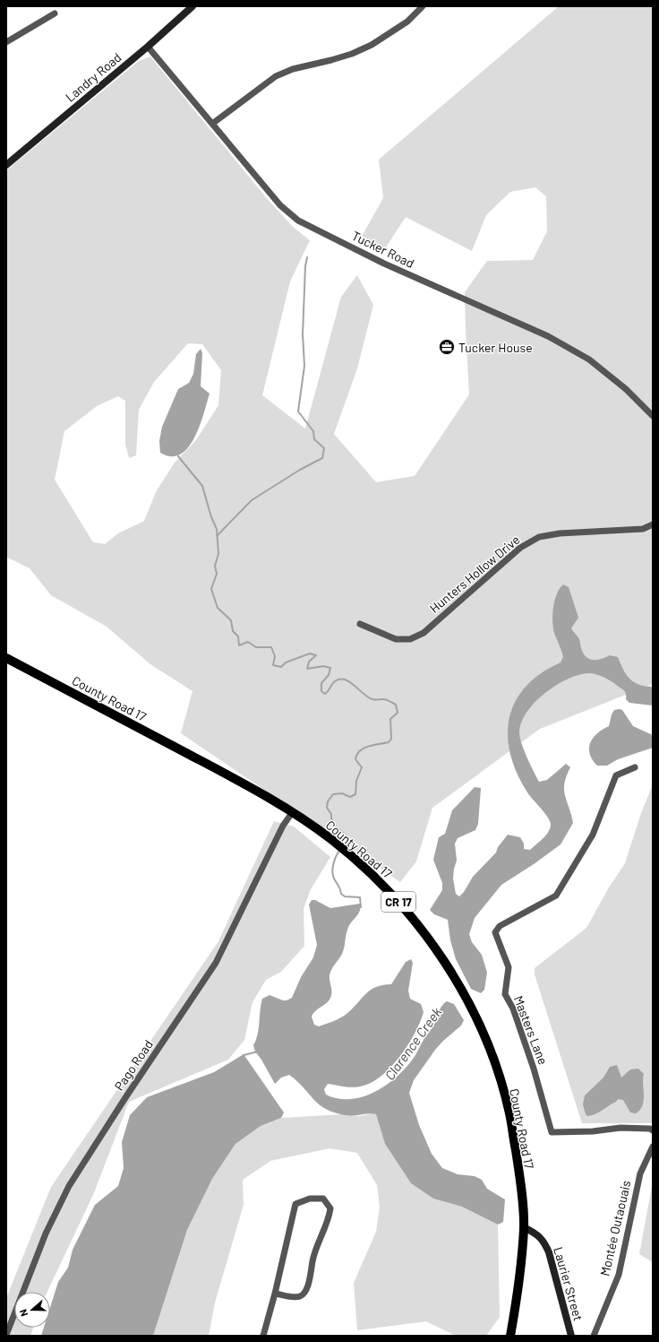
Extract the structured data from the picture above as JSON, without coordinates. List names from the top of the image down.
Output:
{
  "streets": {
    "main road": [
      "Landry Road",
      "County Road 17",
      "CR 17",
      "Laurier Street"
    ],
    "street": [
      "Tucker Road",
      "Hunters Hollow Drive",
      "Masters Lane",
      "Pago Road",
      "Montée Outaouais"
    ]
  },
  "crossings": [
    ["Landry Road", "Tucker Road"],
    ["County Road 17", "Pago Road"],
    ["County Road 17", "Laurier Street"]
  ],
  "water": ["Clarence Creek"],
  "places": {
    "office": ["Tucker House"]
  },
  "north": "left"
}
